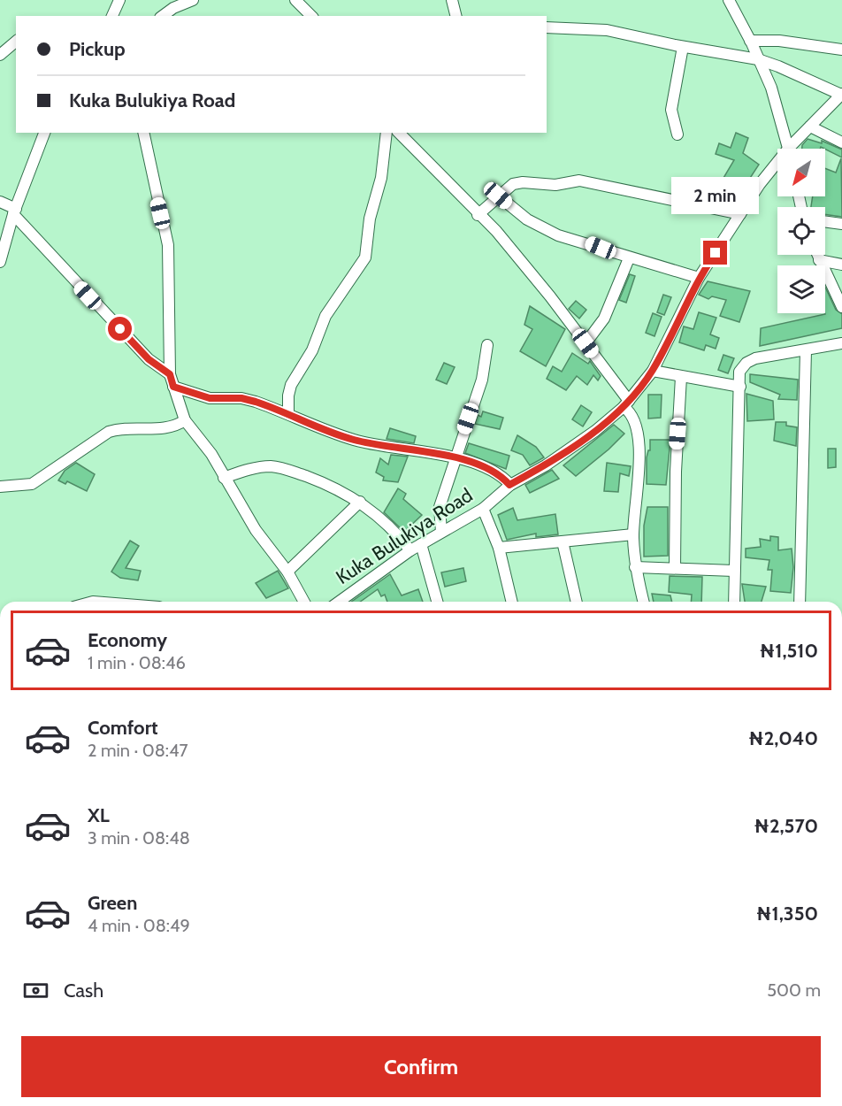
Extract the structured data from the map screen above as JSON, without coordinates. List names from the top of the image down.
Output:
{
  "streets": {
    "street": ["Kuka Bulukiya Road"]
  },
  "north": "bottom left",
  "page": {
    "banner": ["Pickup", "Kuka Bulukiya Road"],
    "bubble": "2 min",
    "list": [
      {
        "name": "Economy",
        "note": "1 min · 08:46",
        "value": "₦1,510"
      },
      {
        "name": "Comfort",
        "note": "2 min · 08:47",
        "value": "₦2,040"
      },
      {
        "name": "XL",
        "note": "3 min · 08:48",
        "value": "₦2,570"
      },
      {
        "name": "Green",
        "note": "4 min · 08:49",
        "value": "₦1,350"
      }
    ],
    "pay": ["Cash", "500 m"],
    "buttons": "Confirm"
  }
}
